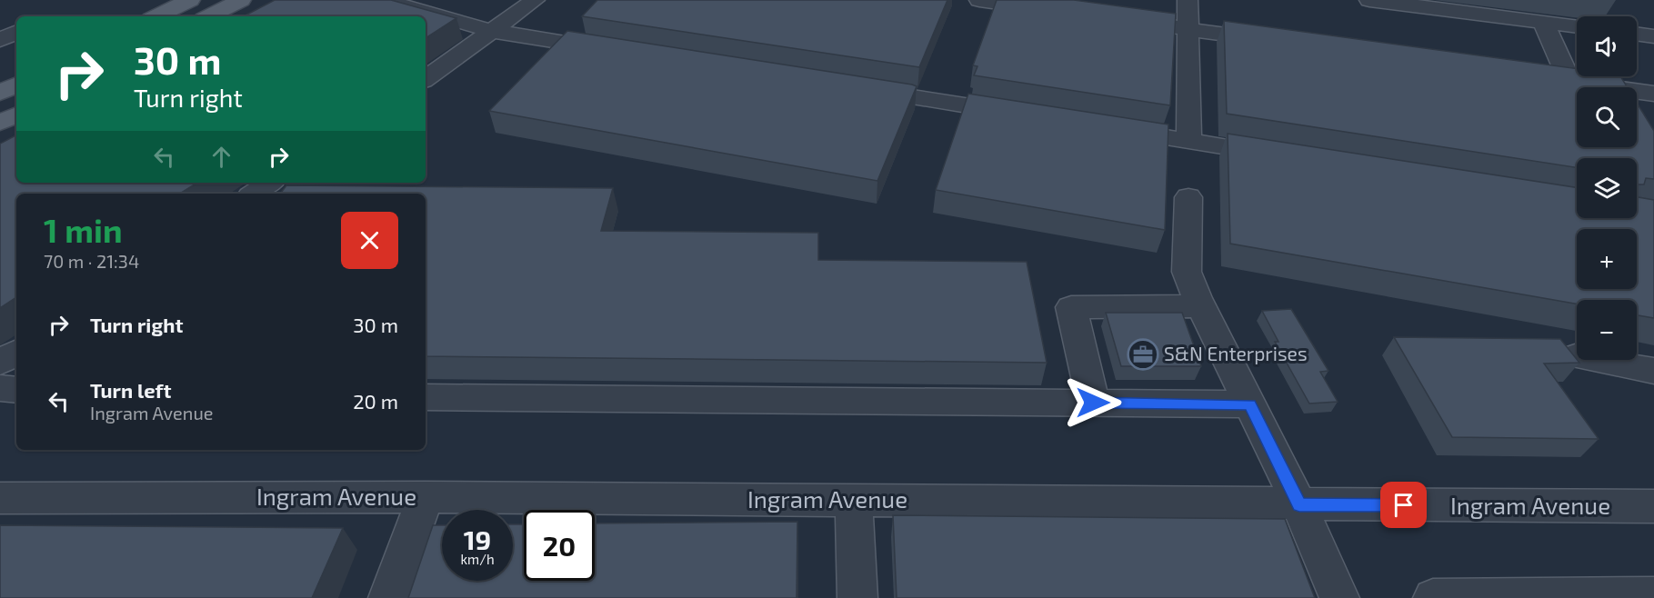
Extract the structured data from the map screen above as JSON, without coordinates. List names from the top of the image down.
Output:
{
  "streets": {
    "street": ["Ingram Avenue"]
  },
  "places": {
    "office": ["S&N Enterprises"]
  },
  "page": {
    "map_buttons": ["+", "−"],
    "turn": ["30 m", "Turn right"],
    "heading": ["1 min", "70 m · 21:34"],
    "list": [
      {
        "name": "Turn right",
        "value": "30 m"
      },
      {
        "name": "Turn left",
        "note": "Ingram Avenue",
        "value": "20 m"
      }
    ],
    "speed": "19 km/h",
    "limit": "20"
  }
}
